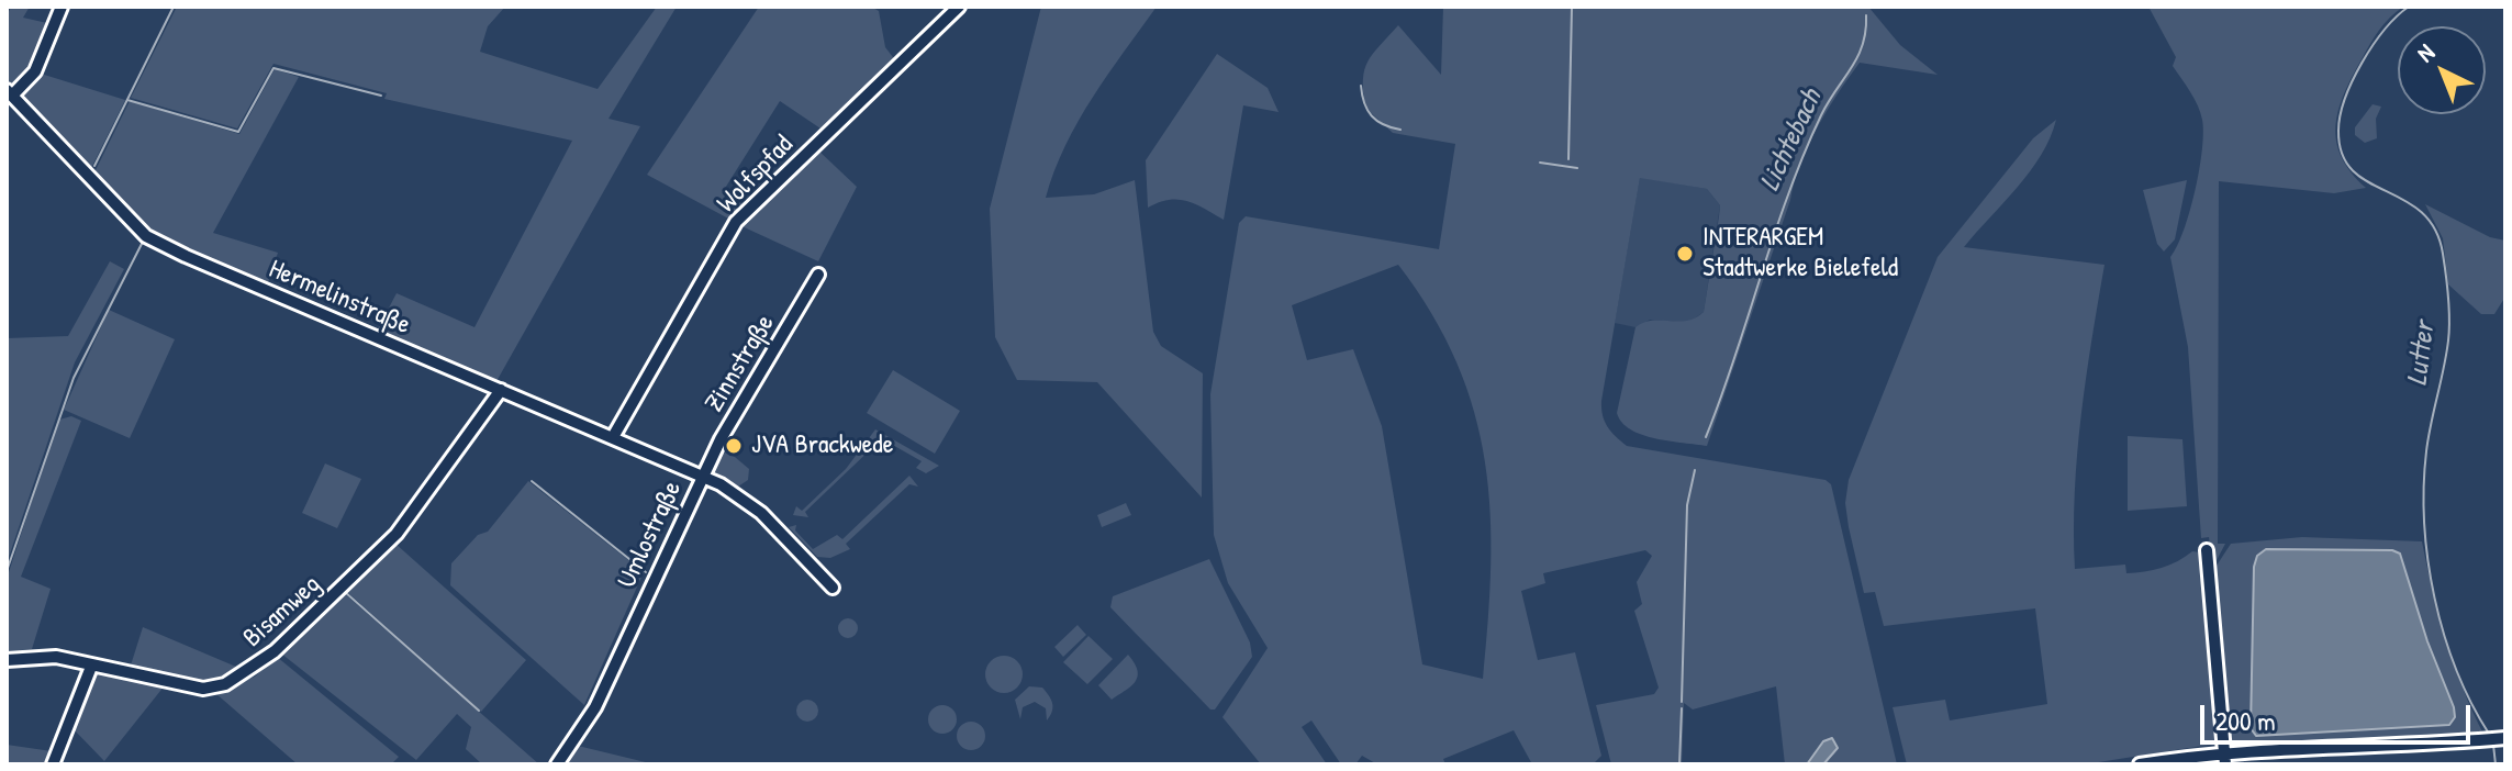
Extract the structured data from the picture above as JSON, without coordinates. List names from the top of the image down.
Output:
{
  "streets": {
    "street": [
      "Wolfspfad",
      "Hermelinstraße",
      "Zinnstraße",
      "Umlostraße",
      "Bisamweg"
    ]
  },
  "crossings": [
    ["Wolfspfad", "Hermelinstraße"],
    ["Hermelinstraße", "Zinnstraße"],
    ["Hermelinstraße", "Umlostraße"],
    ["Hermelinstraße", "Bisamweg"],
    ["Zinnstraße", "Umlostraße"]
  ],
  "water": ["Lichtebach", "Lutter"],
  "places": ["INTERARGEM Stadtwerke Bielefeld", "JVA Brackwede"],
  "scale_bar": "200 m",
  "north": "top left"
}
